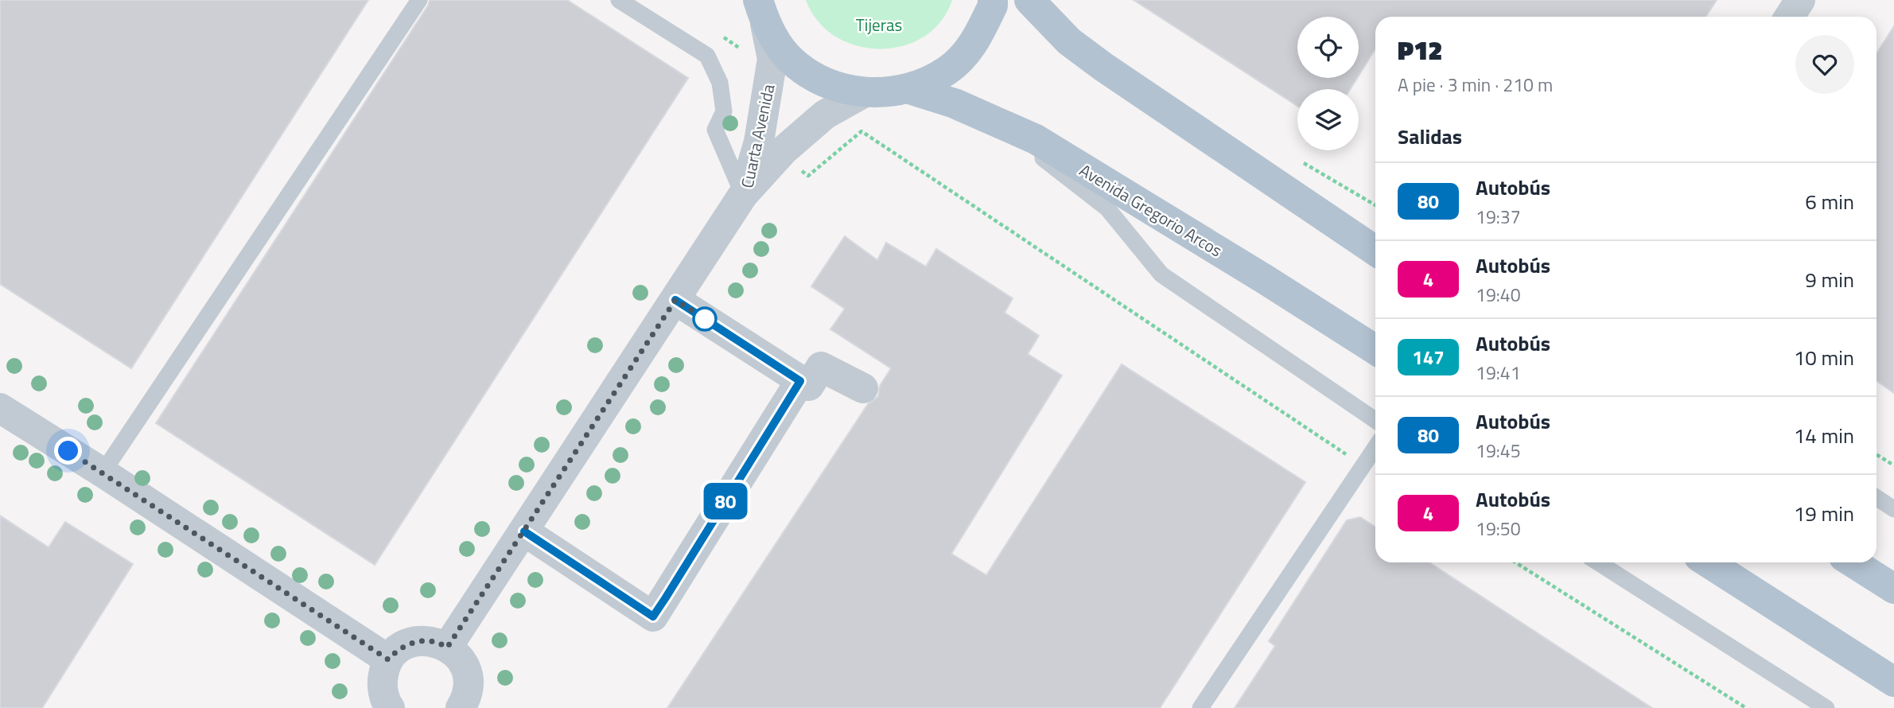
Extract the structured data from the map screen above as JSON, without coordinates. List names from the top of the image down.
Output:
{
  "streets": {
    "main road": ["Avenida Gregorio Arcos"],
    "street": ["Cuarta Avenida"]
  },
  "parks": ["Tijeras"],
  "lines": ["bus line 80"],
  "page": {
    "on_map": "80",
    "heading": [
      ["P12", "A pie · 3 min · 210 m"],
      "Salidas"
    ],
    "list": [
      {
        "mark": "80",
        "name": "Autobús",
        "note": "19:37",
        "value": "6 min"
      },
      {
        "mark": "4",
        "name": "Autobús",
        "note": "19:40",
        "value": "9 min"
      },
      {
        "mark": "147",
        "name": "Autobús",
        "note": "19:41",
        "value": "10 min"
      },
      {
        "mark": "80",
        "name": "Autobús",
        "note": "19:45",
        "value": "14 min"
      },
      {
        "mark": "4",
        "name": "Autobús",
        "note": "19:50",
        "value": "19 min"
      }
    ]
  }
}
